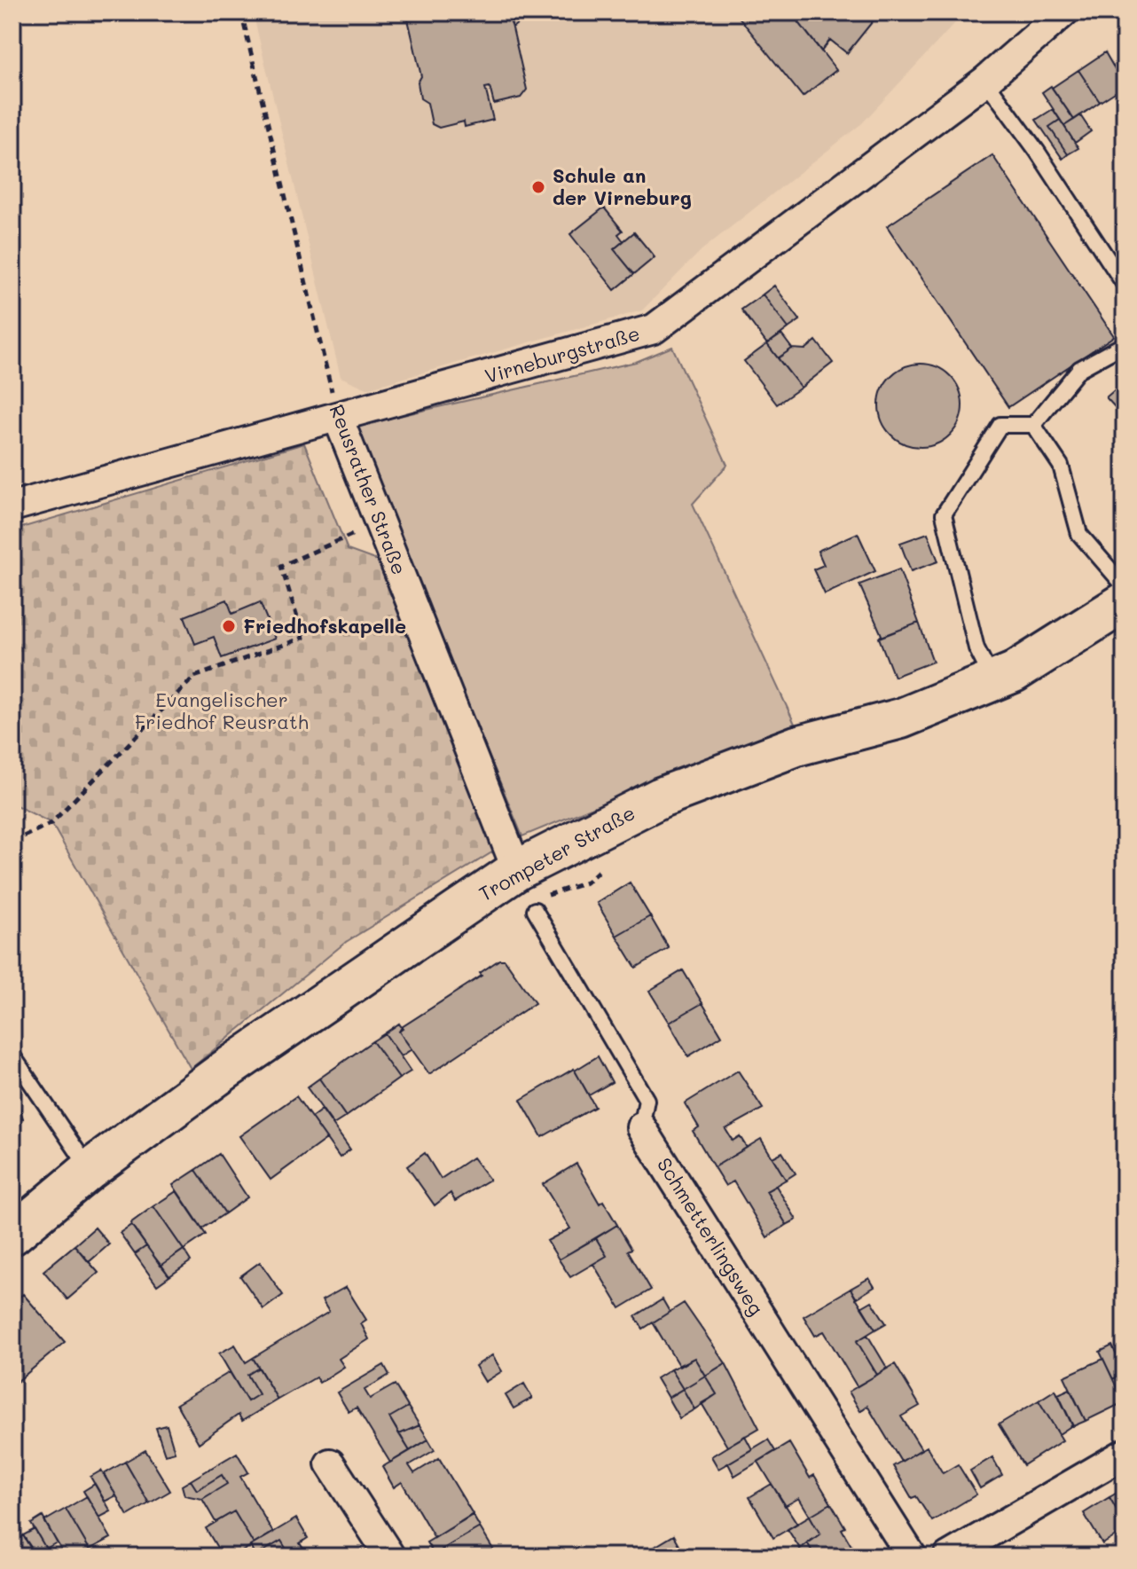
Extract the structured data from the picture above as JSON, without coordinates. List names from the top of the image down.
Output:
{
  "streets": {
    "main road": ["Trompeter Straße"],
    "street": ["Virneburgstraße", "Reusrather Straße", "Schmetterlingsweg"]
  },
  "crossings": [
    ["Virneburgstraße", "Reusrather Straße"],
    ["Reusrather Straße", "Trompeter Straße"]
  ],
  "parks": ["Evangelischer Friedhof Reusrath"],
  "places": ["Schule an der Virneburg", "Friedhofskapelle"]
}
